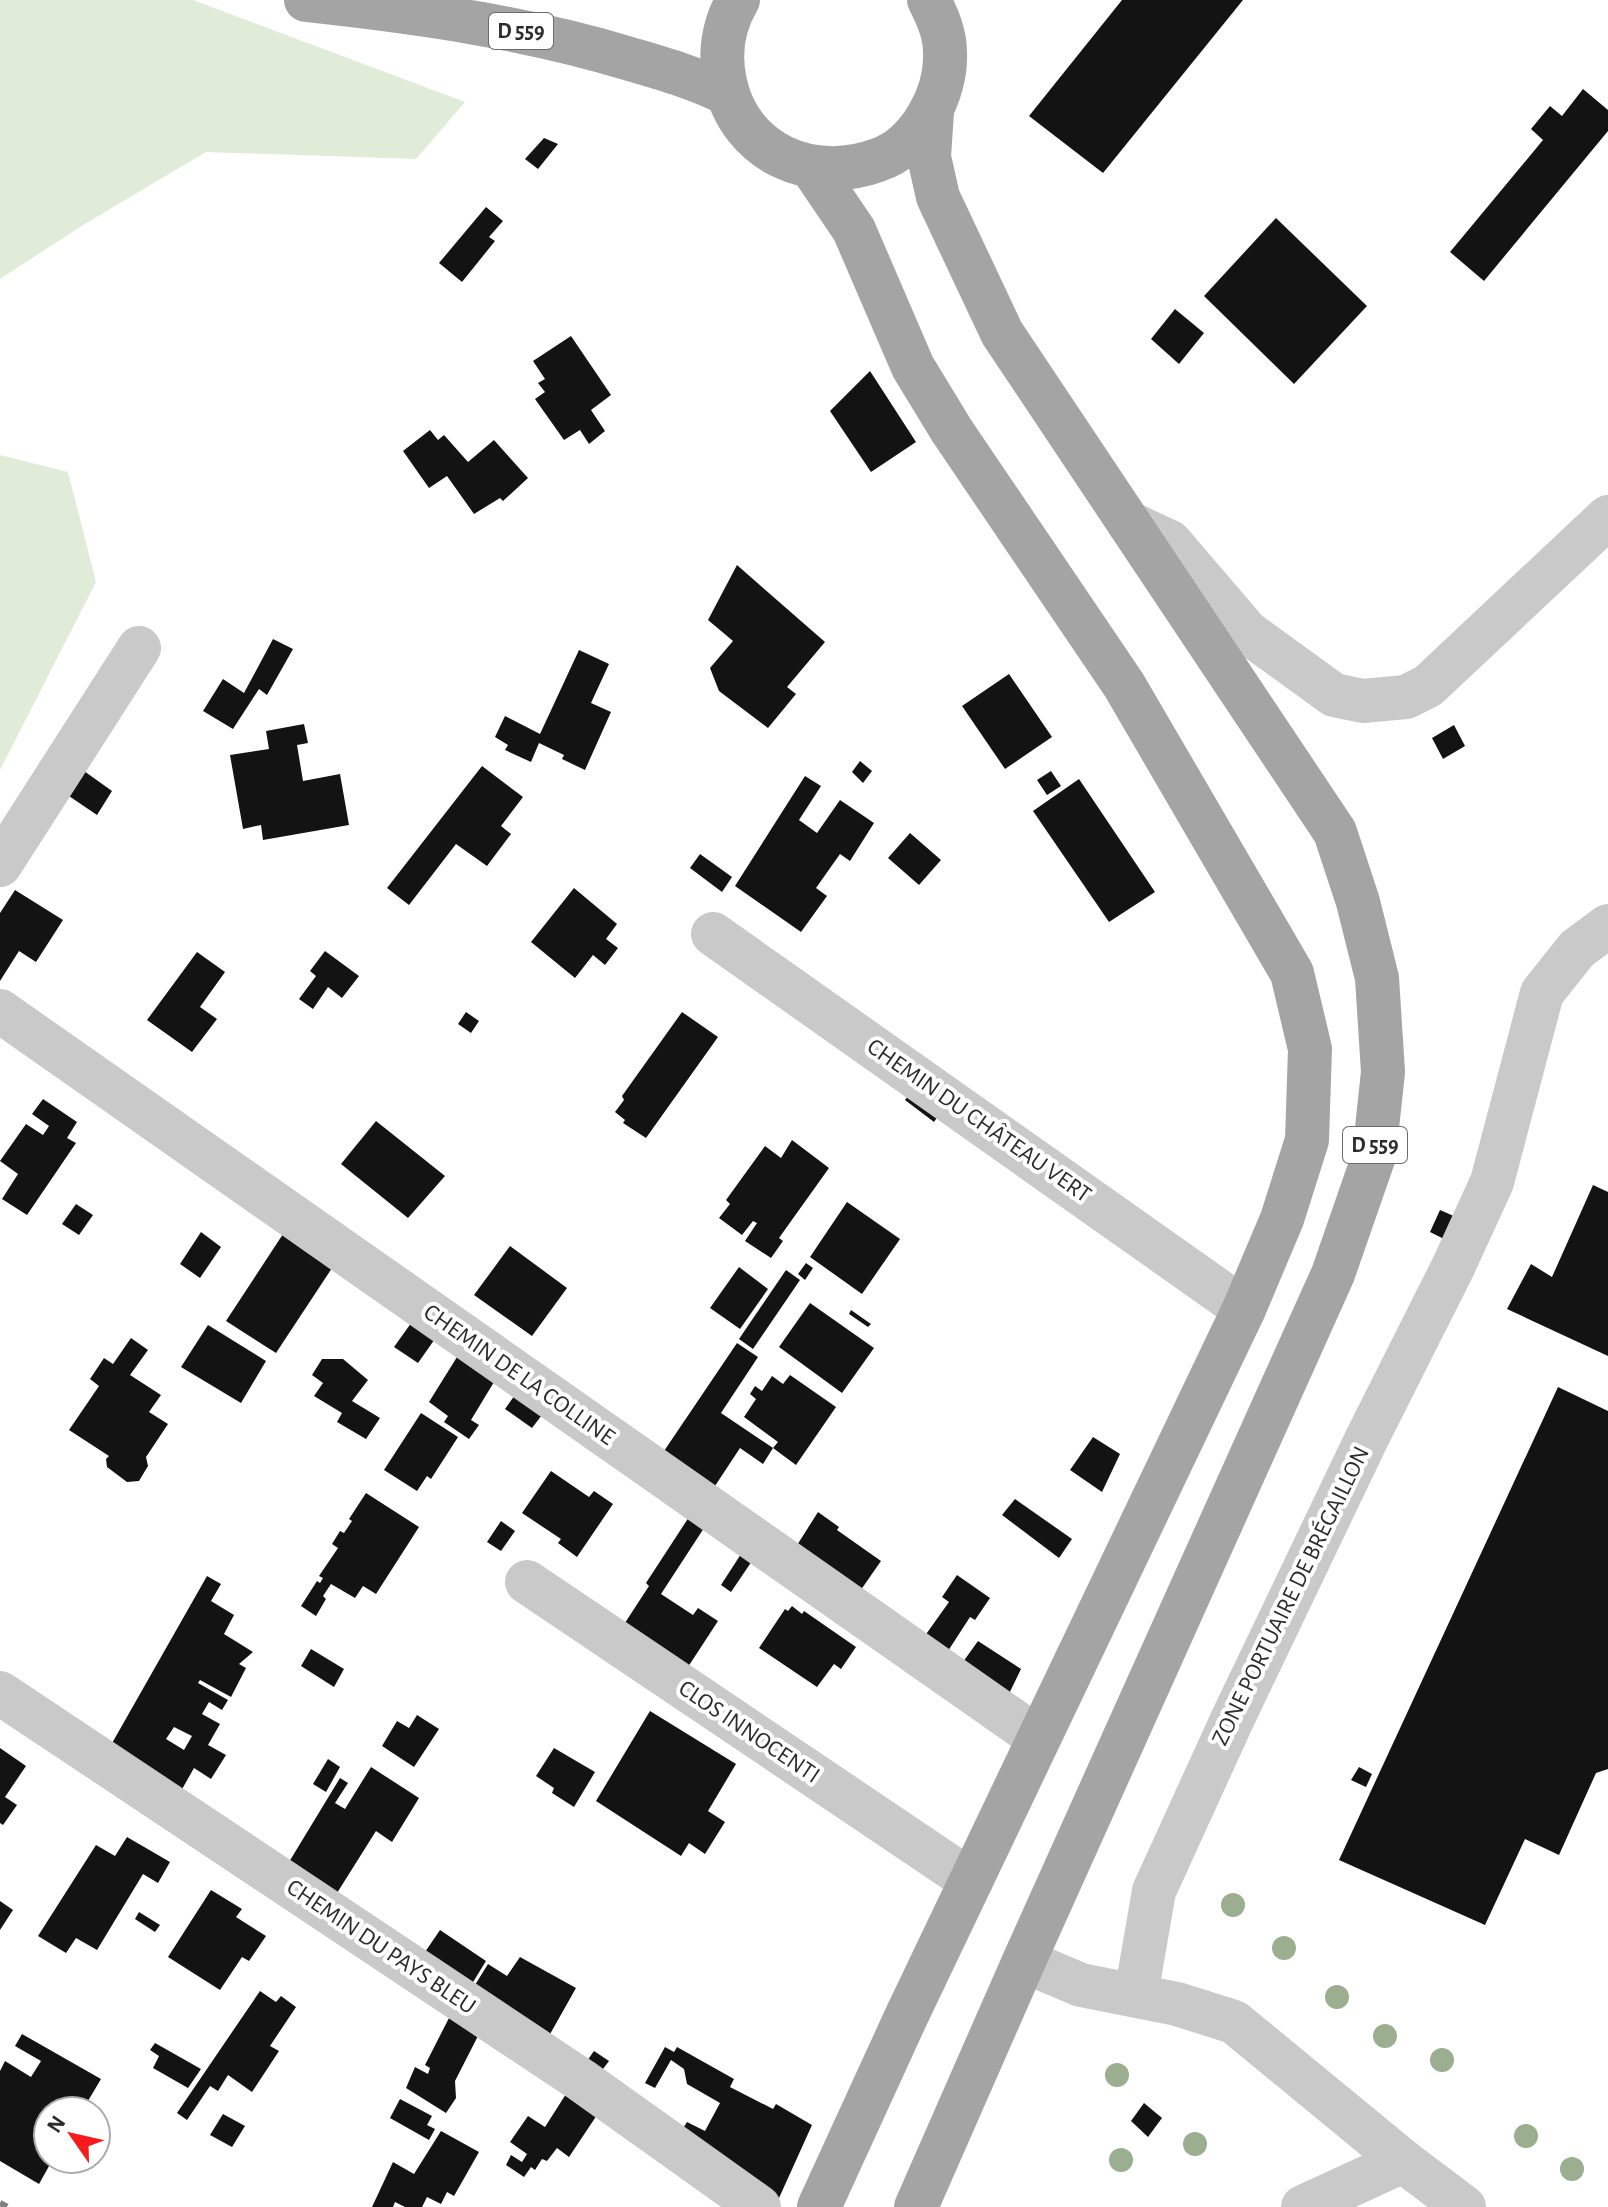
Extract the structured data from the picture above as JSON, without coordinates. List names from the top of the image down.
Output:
{
  "streets": {
    "main road": ["D 559"],
    "street": [
      "CHEMIN DU CHÂTEAU VERT",
      "CHEMIN DE LA COLLINE",
      "ZONE PORTUAIRE DE BRÉGAILLON",
      "CLOS INNOCENTI",
      "CHEMIN DU PAYS BLEU"
    ]
  },
  "crossings": [
    ["D 559", "CHEMIN DU CHÂTEAU VERT"],
    ["D 559", "CHEMIN DE LA COLLINE"],
    ["D 559", "CLOS INNOCENTI"]
  ],
  "north": "top left"
}
